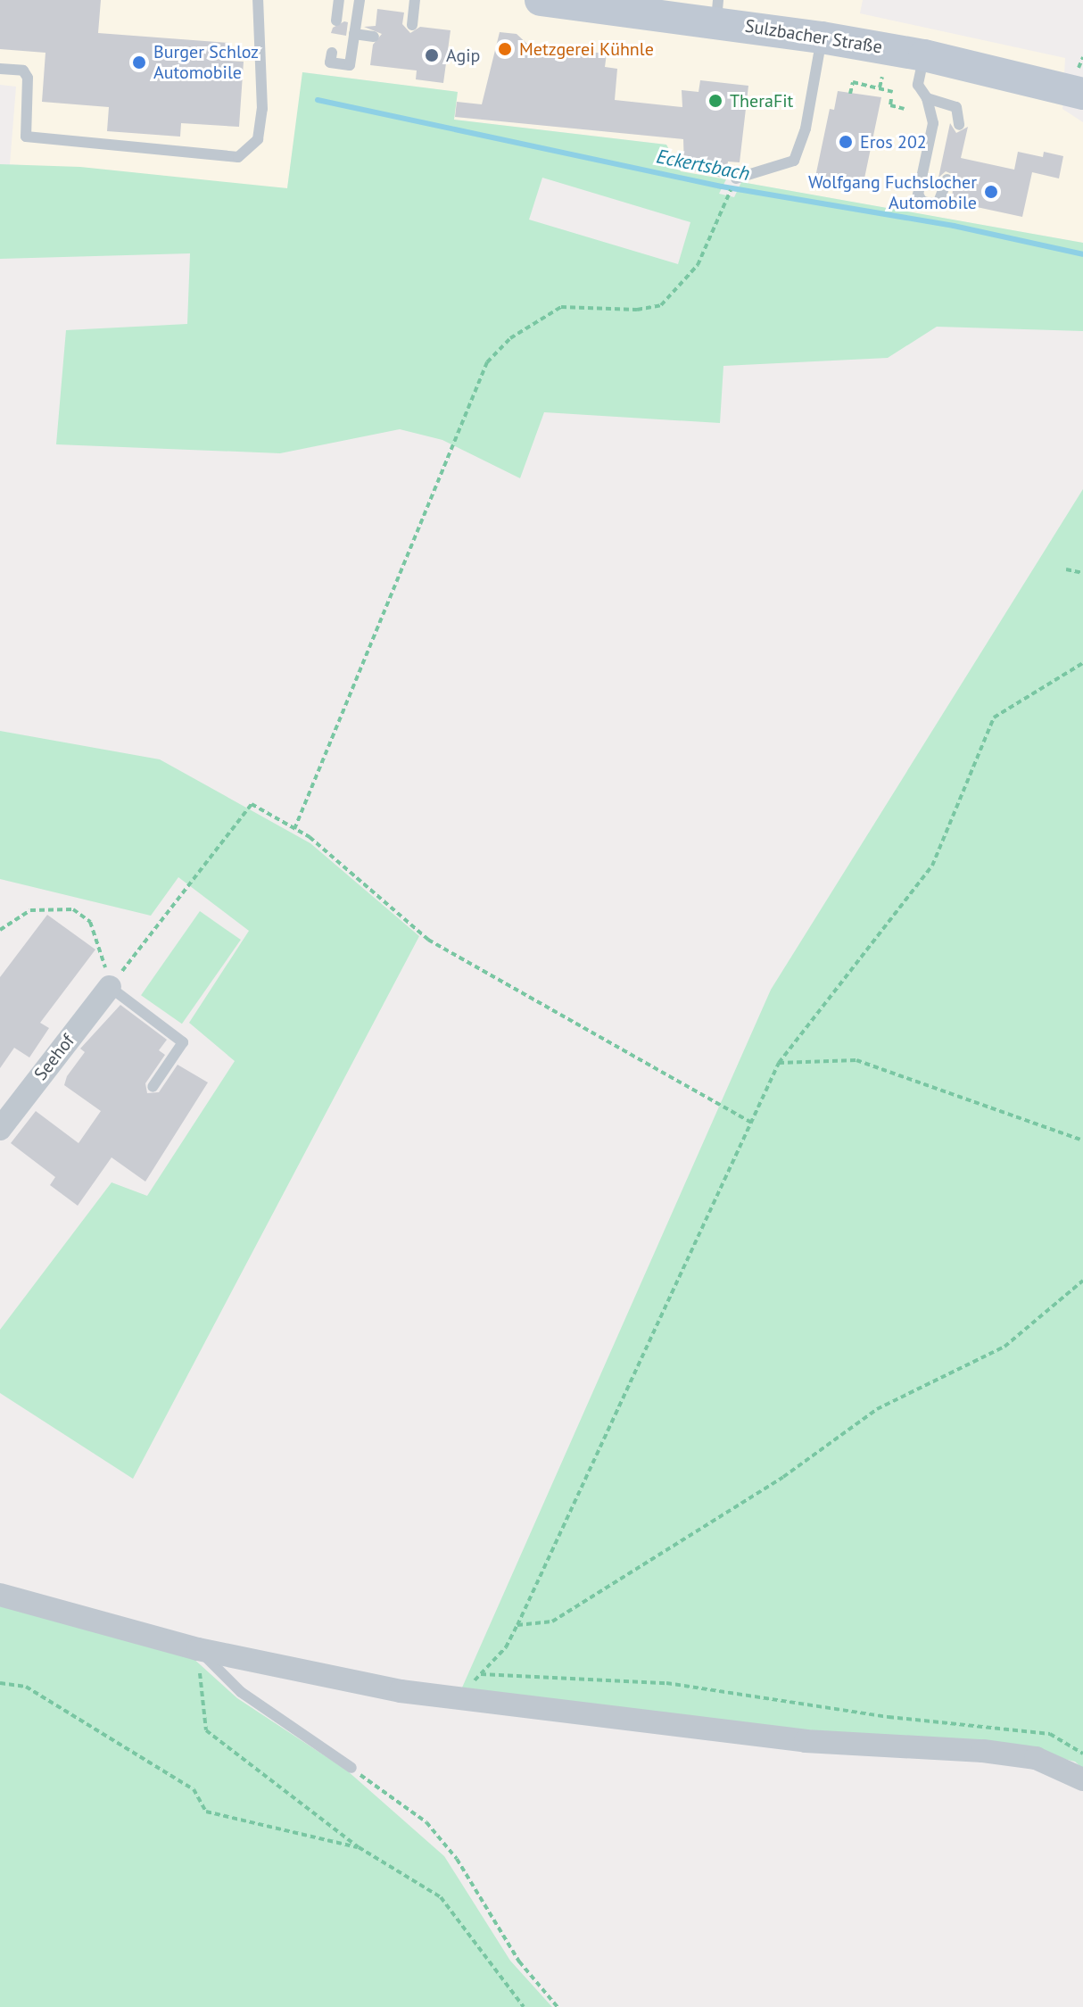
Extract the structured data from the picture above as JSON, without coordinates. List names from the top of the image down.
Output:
{
  "streets": {
    "street": ["Sulzbacher Straße", "Seehof"]
  },
  "water": ["Eckertsbach"],
  "places": [
    "Metzgerei Kühnle",
    "Agip",
    "Burger Schloz Automobile",
    "TheraFit",
    "Eros 202",
    "Wolfgang Fuchslocher Automobile"
  ]
}
